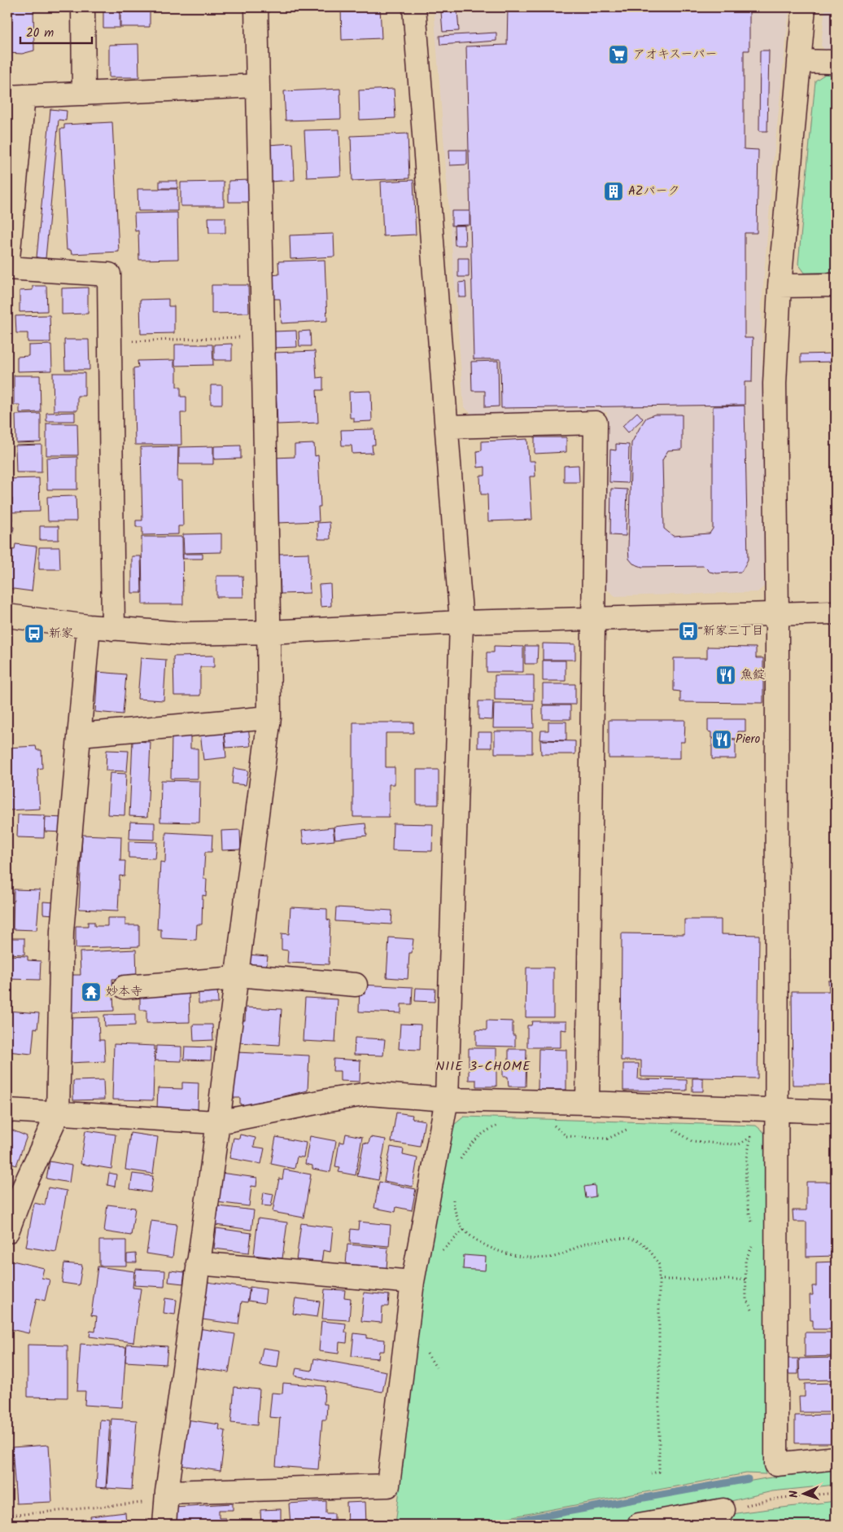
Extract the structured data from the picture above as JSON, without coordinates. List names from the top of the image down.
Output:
{
  "districts": ["NIIE 3-CHOME"],
  "places": {
    "supermarket": ["アオキスーパー"],
    "building": ["AZパーク"],
    "bus stop": ["新家三丁目", "新家"],
    "restaurant": ["魚錠", "Piero"],
    "temple": ["妙本寺"]
  },
  "scale_bar": "20 m",
  "north": "left"
}
